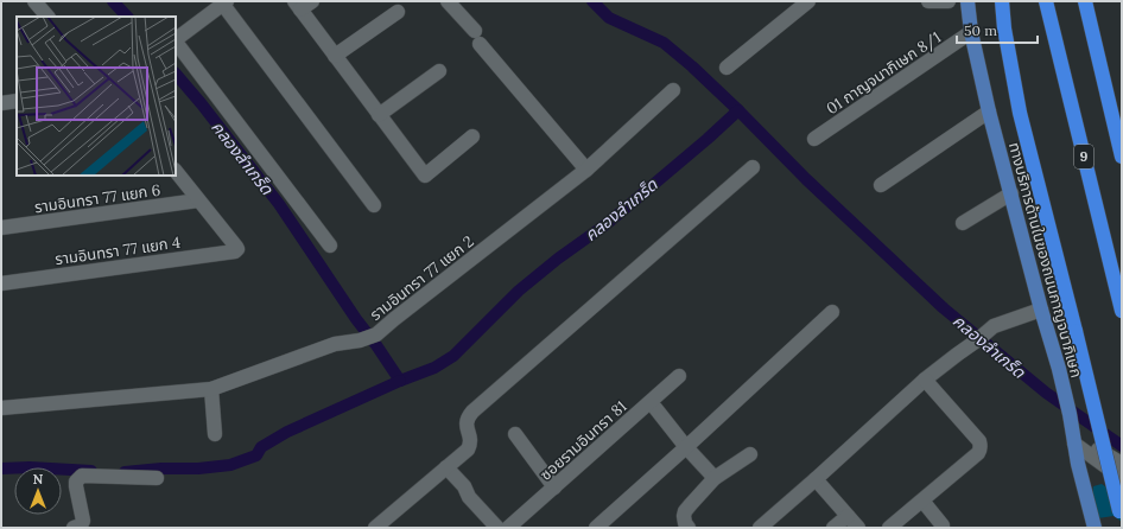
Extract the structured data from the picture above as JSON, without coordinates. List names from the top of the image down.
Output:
{
  "streets": {
    "highway": ["9"],
    "main road": ["ทางบริการด้านในของถนนกาญจนาภิเษก"],
    "street": [
      "01 กาญจนาภิเษก 8/1",
      "รามอินทรา 77 แยก 6",
      "รามอินทรา 77 แยก 4",
      "รามอินทรา 77 แยก 2",
      "ซอยรามอินทรา 81"
    ]
  },
  "crossings": [
    ["01 กาญจนาภิเษก 8/1", "ทางบริการด้านในของถนนกาญจนาภิเษก"],
    ["รามอินทรา 77 แยก 6", "รามอินทรา 77 แยก 4"]
  ],
  "water": ["คลองลำเกร็ด"],
  "scale_bar": "50 m",
  "north": "top"
}
